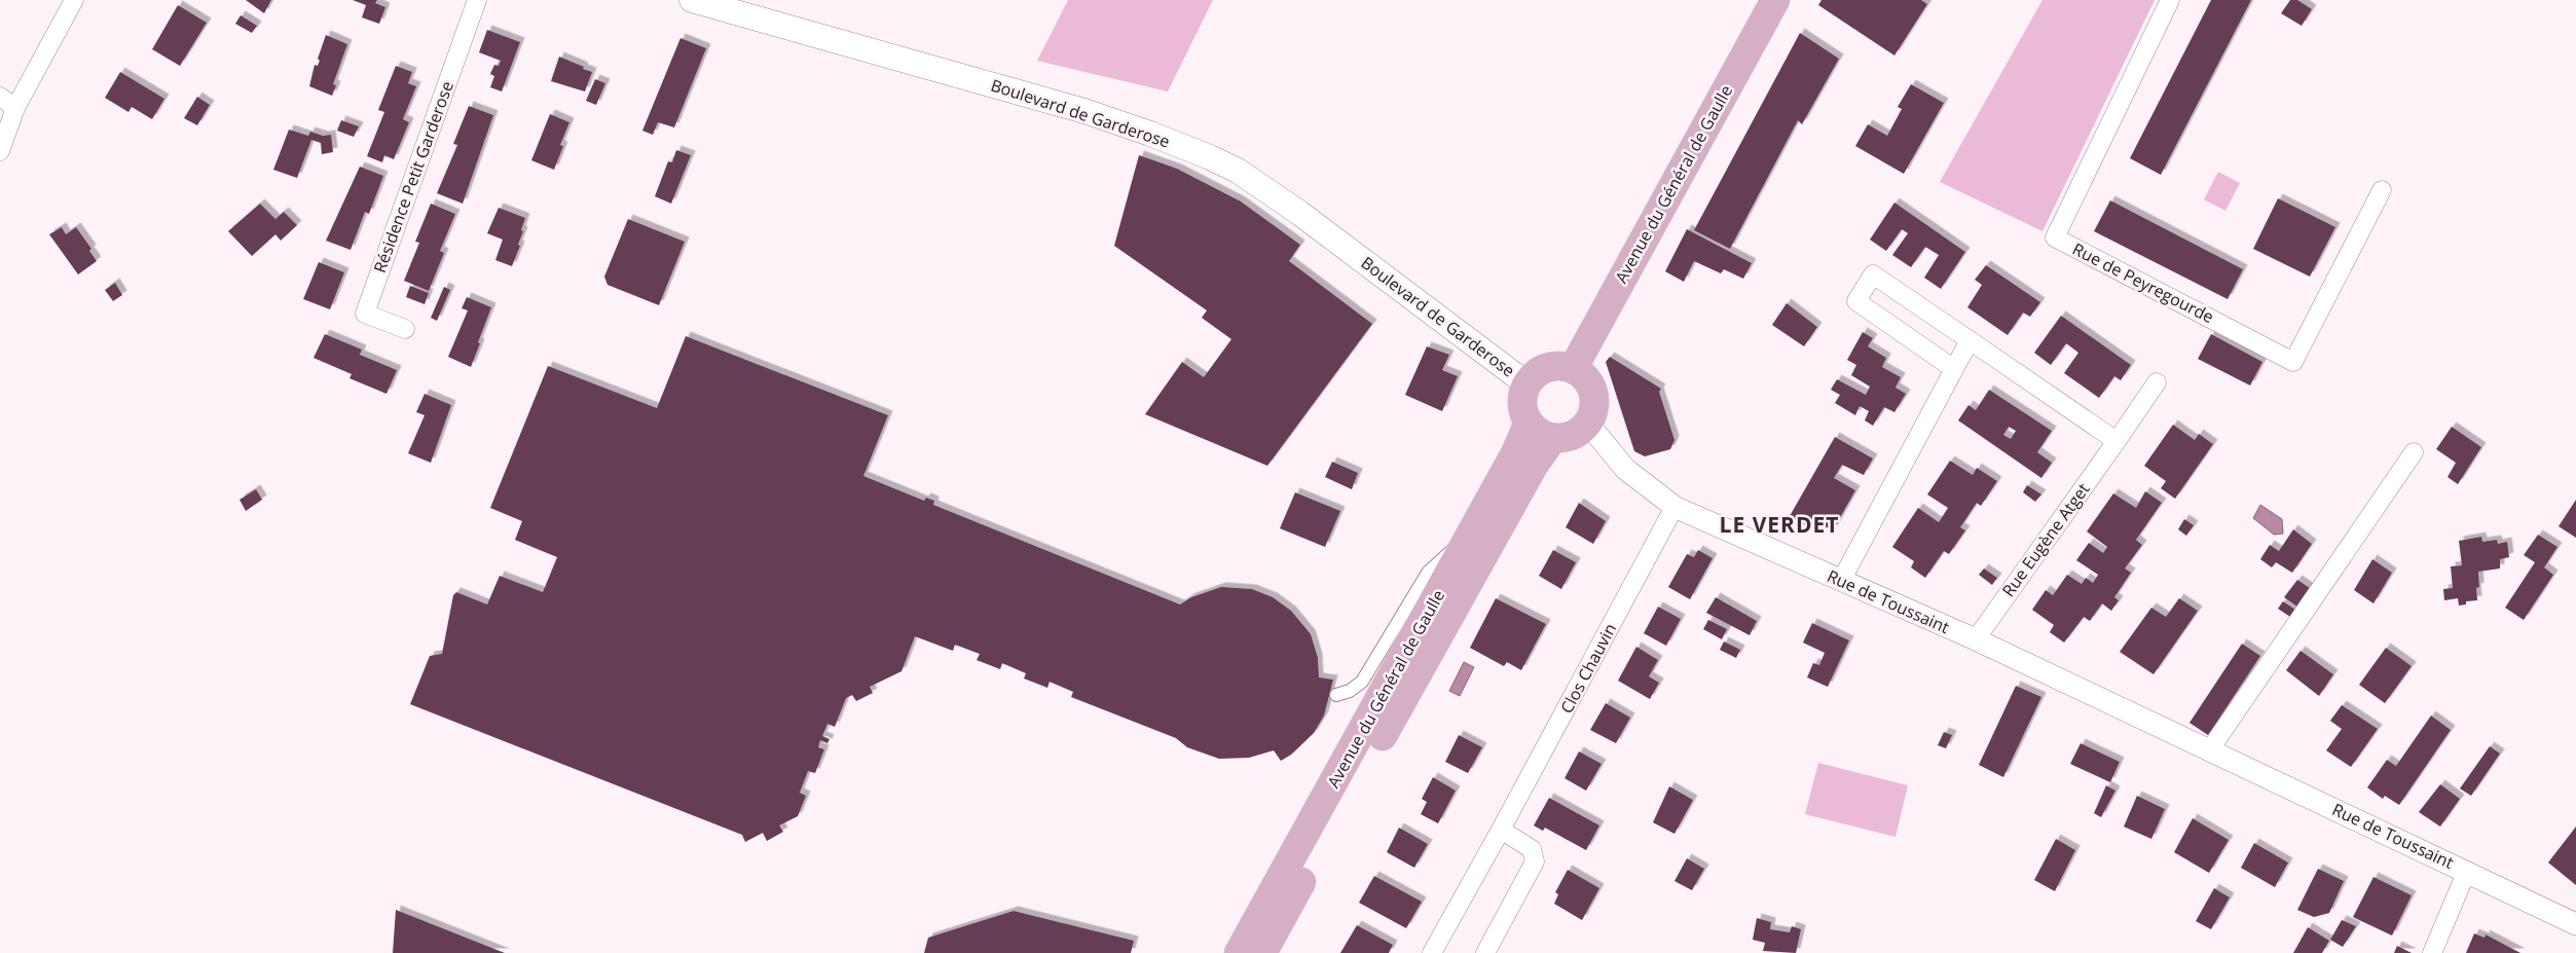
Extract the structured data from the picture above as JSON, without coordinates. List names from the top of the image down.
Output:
{
  "streets": {
    "main road": ["Boulevard de Garderose", "Avenue du Général de Gaulle"],
    "street": [
      "Résidence Petit Garderose",
      "Rue de Peyregourde",
      "Rue Eugène Atget",
      "Rue de Toussaint",
      "Clos Chauvin"
    ]
  },
  "crossings": [
    ["Boulevard de Garderose", "Avenue du Général de Gaulle"],
    ["Boulevard de Garderose", "Rue de Toussaint"],
    ["Avenue du Général de Gaulle", "Rue de Toussaint"],
    ["Rue Eugène Atget", "Rue de Toussaint"],
    ["Rue de Toussaint", "Clos Chauvin"]
  ],
  "districts": ["LE VERDET"]
}
